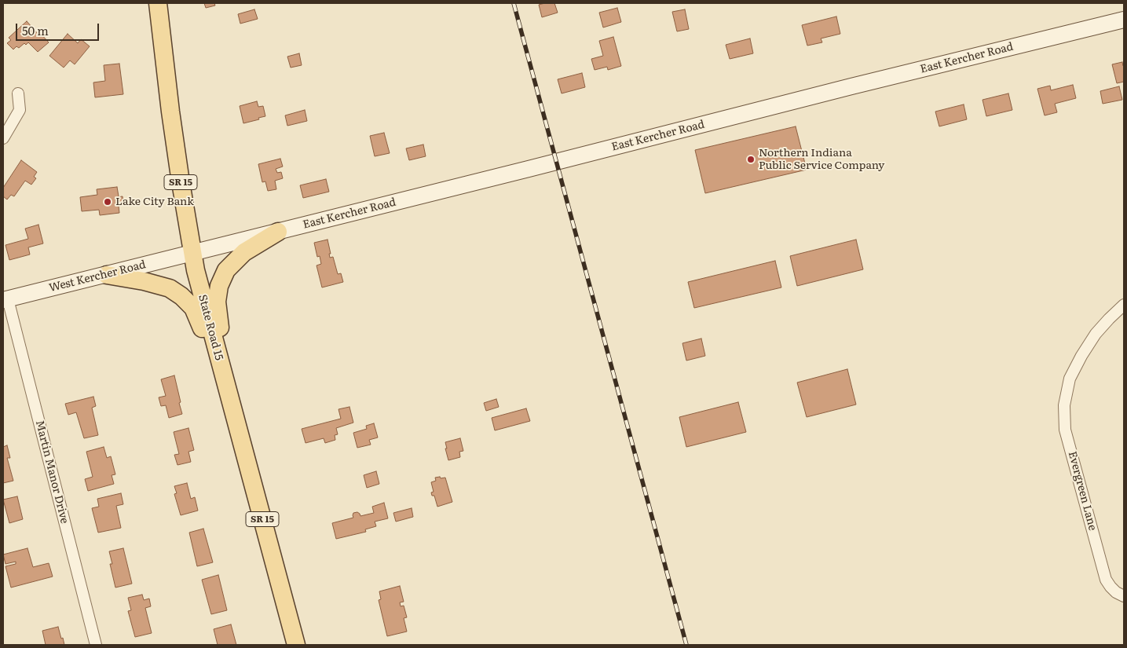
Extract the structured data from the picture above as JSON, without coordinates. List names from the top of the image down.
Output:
{
  "streets": {
    "main road": [
      "East Kercher Road",
      "SR 15",
      "West Kercher Road",
      "State Road 15"
    ],
    "street": ["Martin Manor Drive", "Evergreen Lane"]
  },
  "crossings": [
    ["East Kercher Road", "West Kercher Road"],
    ["East Kercher Road", "State Road 15"],
    ["West Kercher Road", "State Road 15"],
    ["West Kercher Road", "Martin Manor Drive"]
  ],
  "places": ["Northern Indiana Public Service Company", "Lake City Bank"],
  "scale_bar": "50 m"
}
